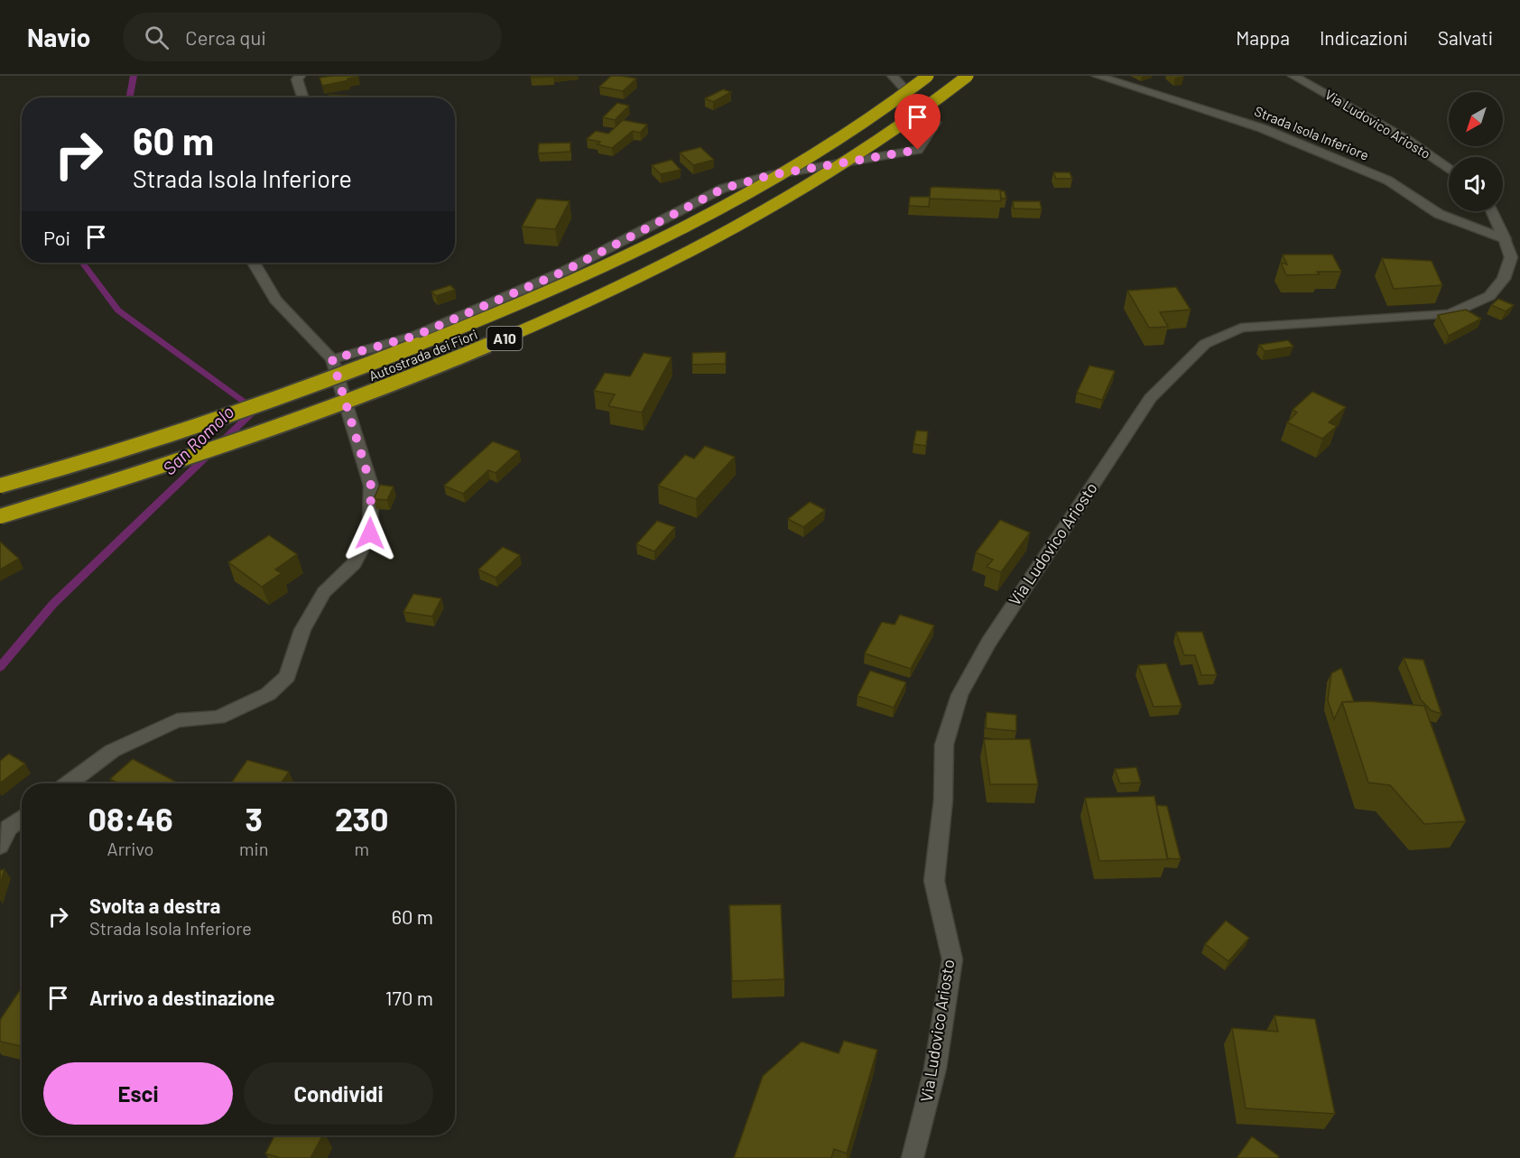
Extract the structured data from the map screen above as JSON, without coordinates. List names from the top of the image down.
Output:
{
  "streets": {
    "highway": ["A10", "Autostrada dei Fiori"],
    "street": ["Via Ludovico Ariosto", "Strada Isola Inferiore"]
  },
  "crossings": [
    ["Via Ludovico Ariosto", "Strada Isola Inferiore"]
  ],
  "water": ["San Romolo"],
  "north": "bottom left",
  "page": {
    "header": "Navio",
    "search": "Cerca qui",
    "nav": ["Mappa", "Indicazioni", "Salvati"],
    "turn": ["60 m", "Strada Isola Inferiore"],
    "then": "Poi",
    "eta": [
      "08:46",
      "Arrivo",
      "3",
      "min",
      "230",
      "m"
    ],
    "list": [
      {
        "name": "Svolta a destra",
        "note": "Strada Isola Inferiore",
        "value": "60 m"
      },
      {
        "name": "Arrivo a destinazione",
        "value": "170 m"
      }
    ],
    "buttons": ["Esci", "Condividi"]
  }
}
